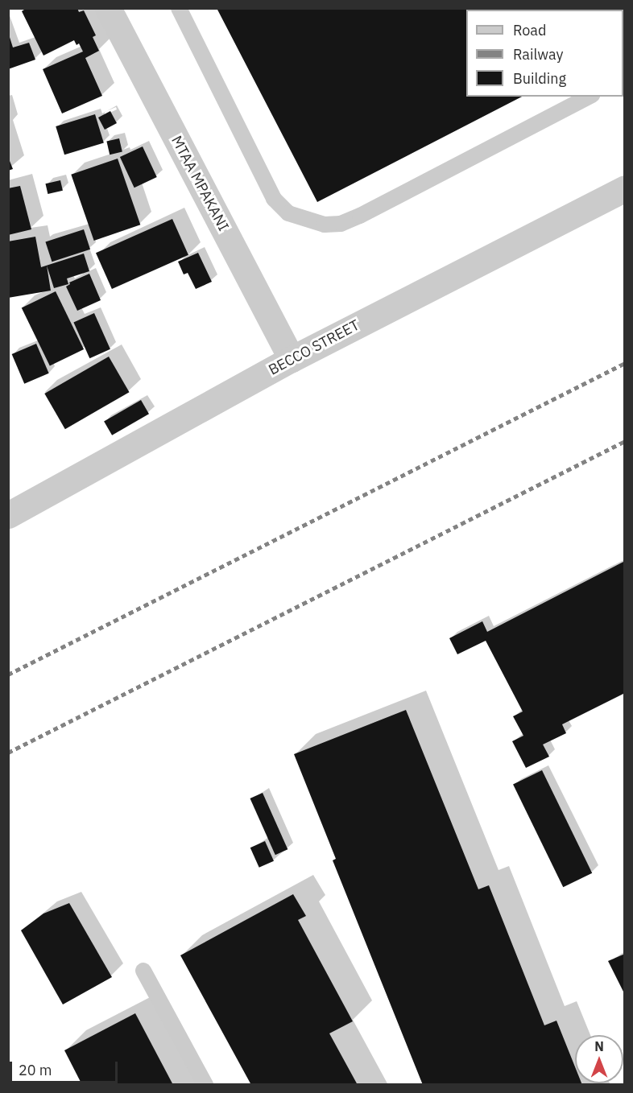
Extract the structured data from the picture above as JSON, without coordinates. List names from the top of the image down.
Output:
{
  "streets": {
    "street": ["MTAA MPAKANI", "BECCO STREET"]
  },
  "crossings": [
    ["MTAA MPAKANI", "BECCO STREET"]
  ],
  "legend": ["Road", "Railway", "Building"],
  "scale_bar": "20 m",
  "north": "top"
}
